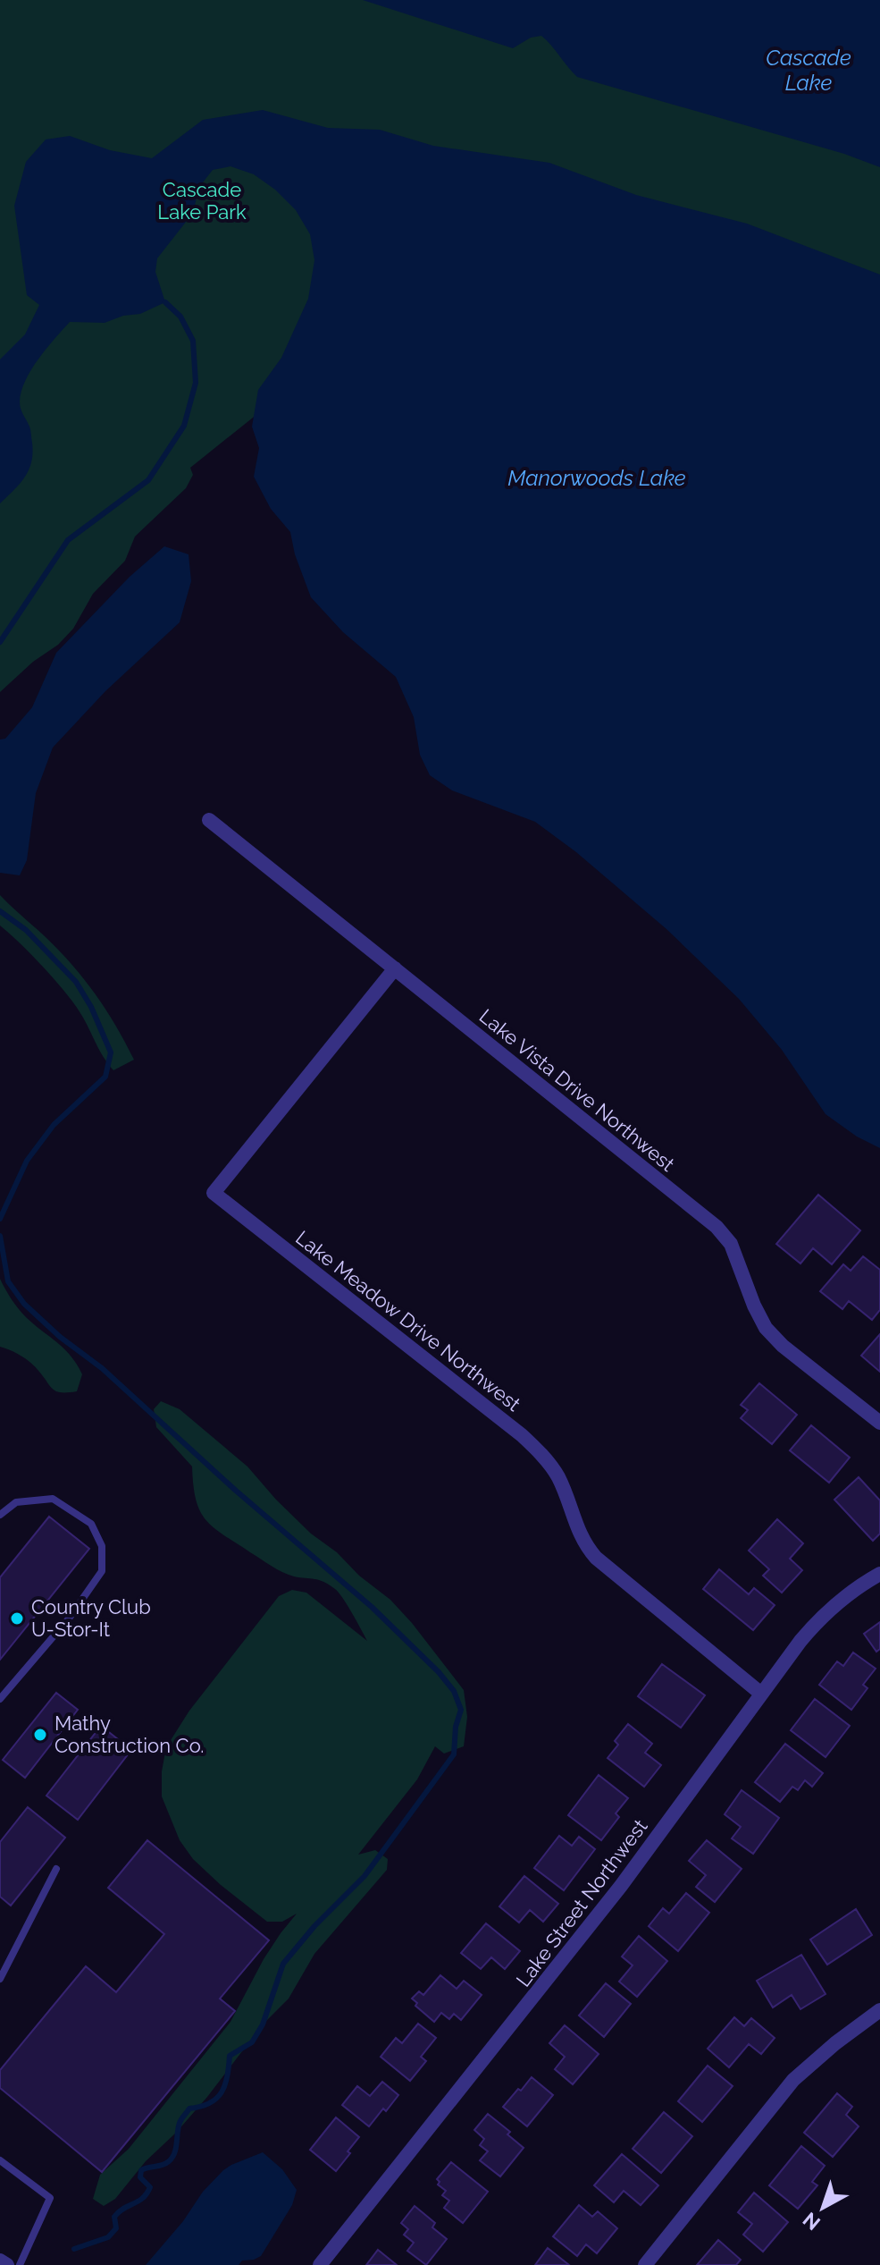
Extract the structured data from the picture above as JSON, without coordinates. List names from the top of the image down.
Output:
{
  "streets": {
    "street": ["Lake Vista Drive Northwest", "Lake Meadow Drive Northwest", "Lake Street Northwest"]
  },
  "crossings": [
    ["Lake Vista Drive Northwest", "Lake Meadow Drive Northwest"],
    ["Lake Meadow Drive Northwest", "Lake Street Northwest"]
  ],
  "water": ["Cascade Lake", "Manorwoods Lake"],
  "parks": ["Cascade Lake Park"],
  "places": ["Country Club U-Stor-It", "Mathy Construction Co."],
  "north": "bottom left"
}
